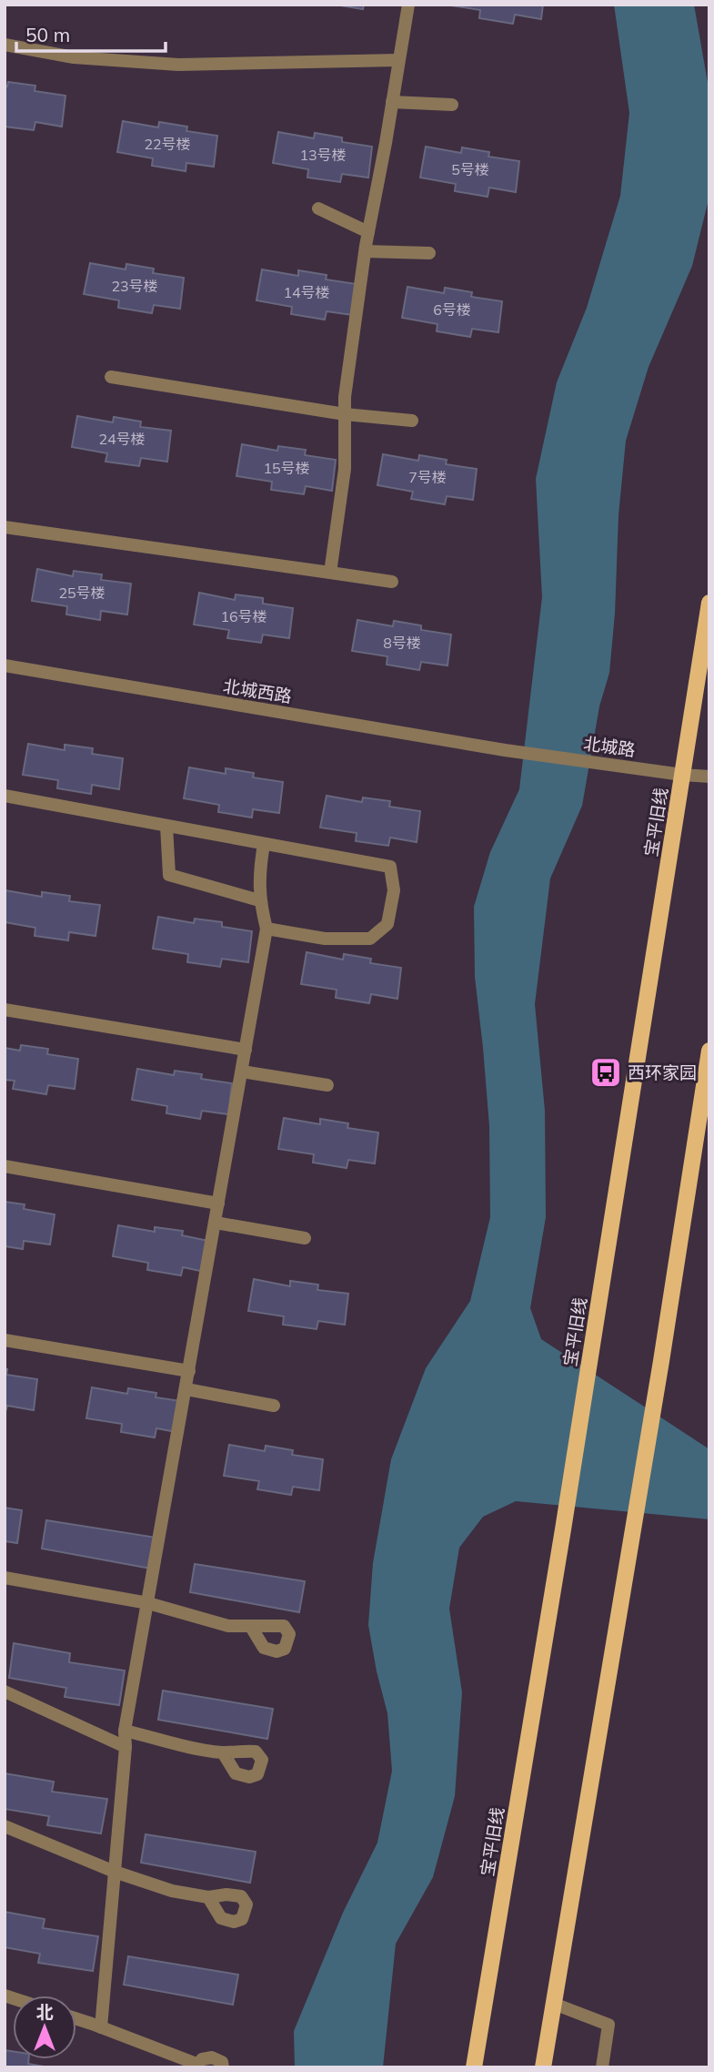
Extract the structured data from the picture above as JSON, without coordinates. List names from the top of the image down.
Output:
{
  "streets": {
    "main road": ["宝平旧线"],
    "street": ["北城西路", "北城路"]
  },
  "crossings": [
    ["北城西路", "北城路"],
    ["北城路", "宝平旧线"]
  ],
  "places": {
    "bus stop": ["西环家园"]
  },
  "house_numbers": [
    "22号楼",
    "13号楼",
    "5号楼",
    "23号楼",
    "14号楼",
    "6号楼",
    "24号楼",
    "15号楼",
    "7号楼",
    "25号楼",
    "16号楼",
    "8号楼"
  ],
  "scale_bar": "50 m",
  "north": "top"
}
